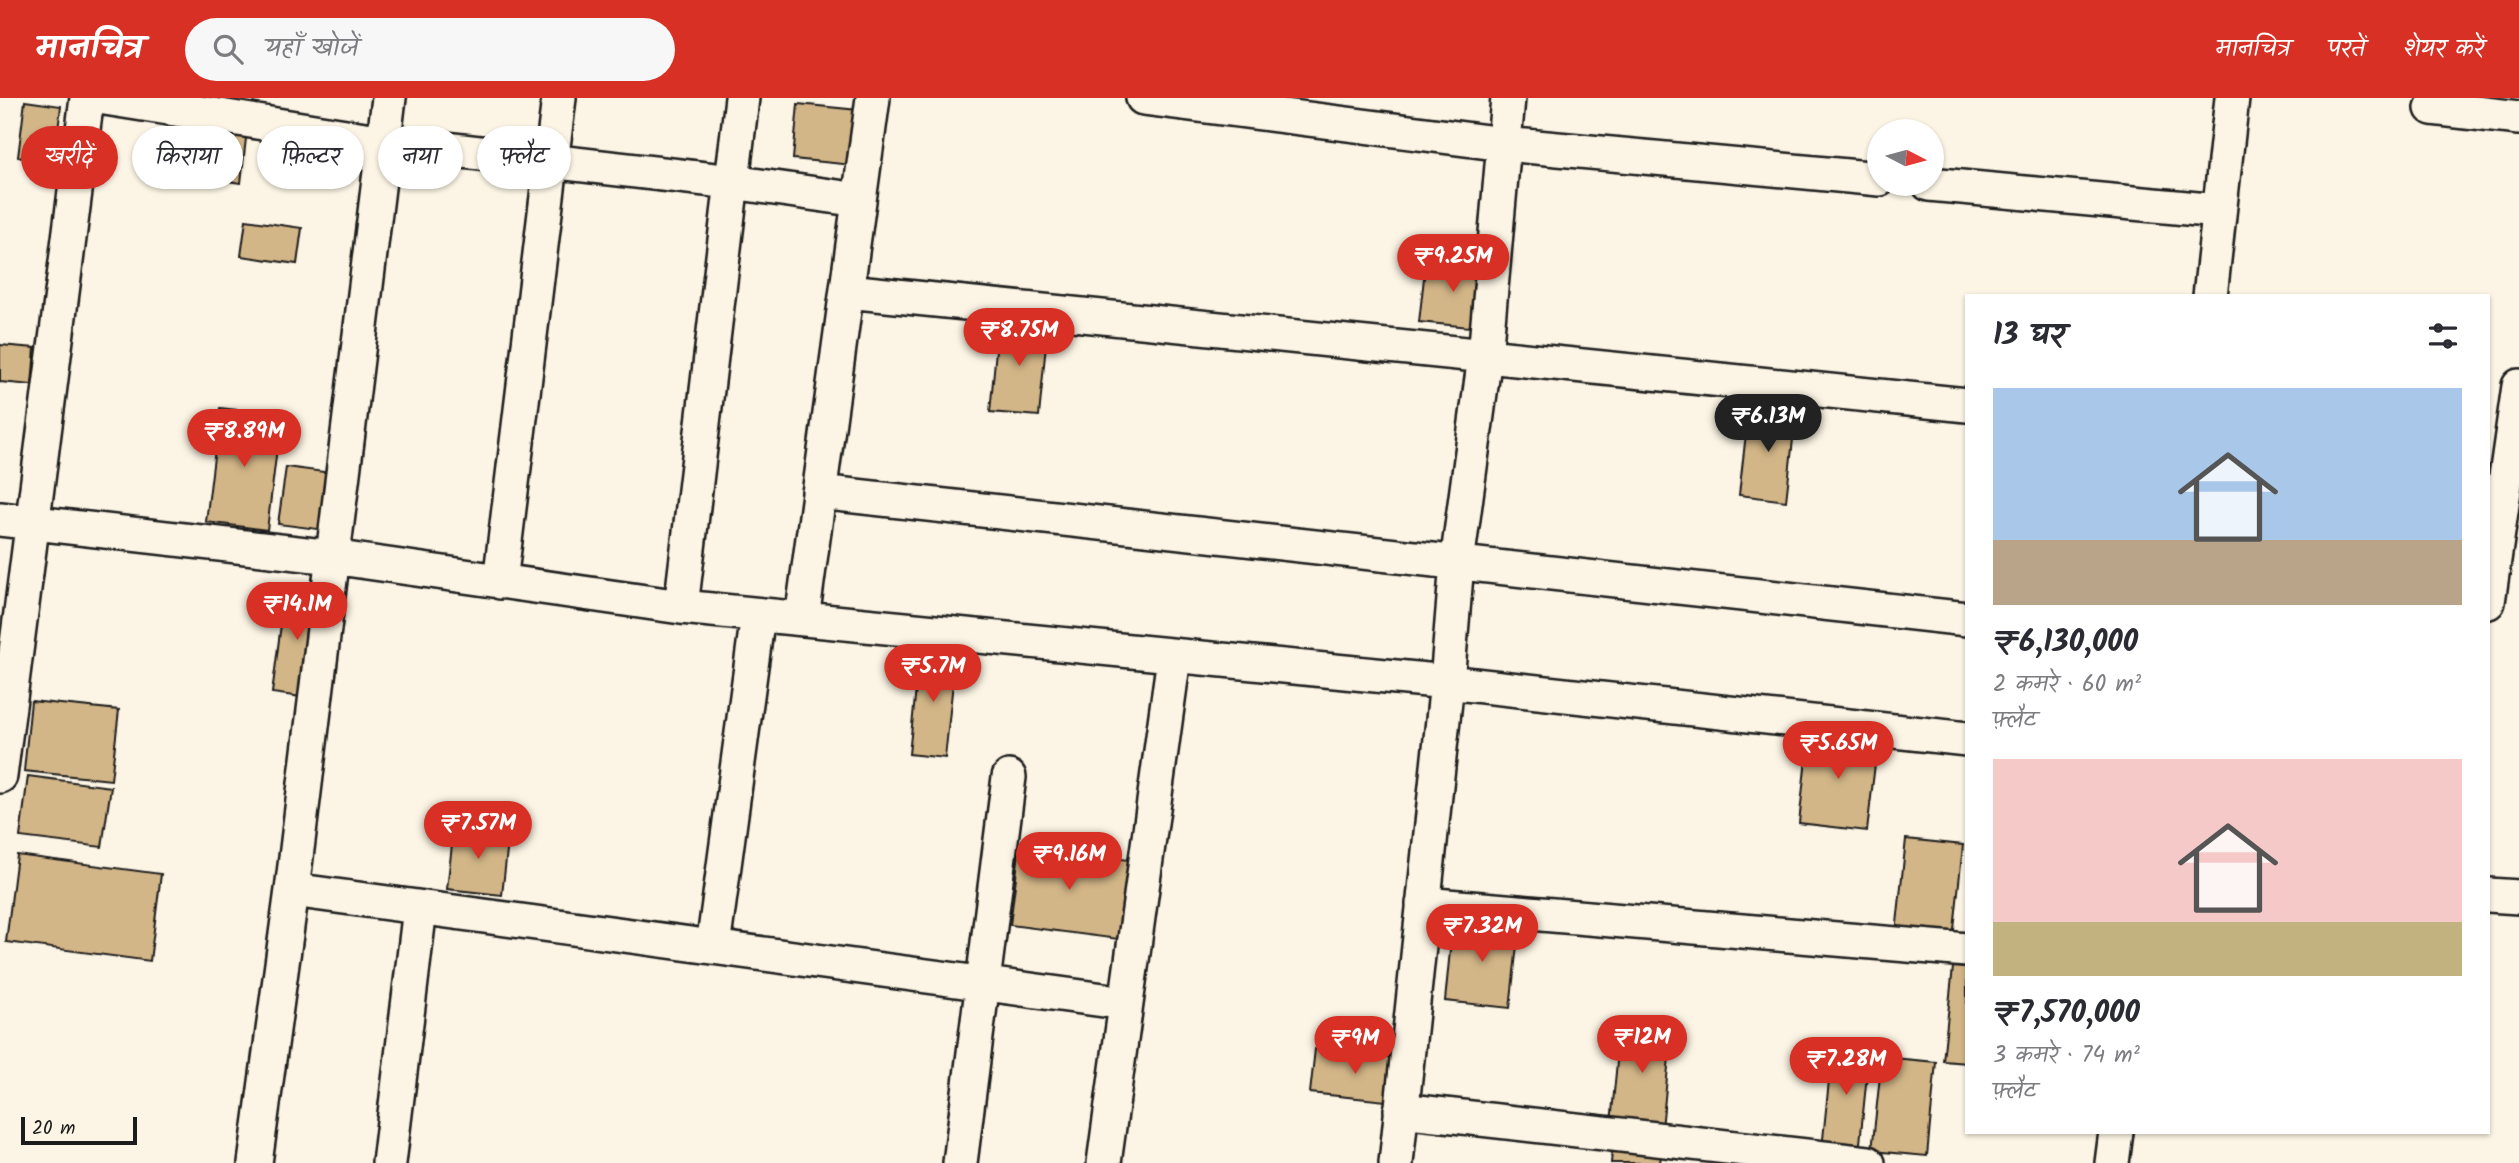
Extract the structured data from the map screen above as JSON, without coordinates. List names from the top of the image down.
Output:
{
  "scale_bar": "20 m",
  "north": "right",
  "page": {
    "header": "मानचित्र",
    "search": "यहाँ खोजें",
    "nav": ["मानचित्र", "परतें", "शेयर करें"],
    "chip": [
      "खरीदें",
      "किराया",
      "फ़िल्टर",
      "नया",
      "फ़्लैट"
    ],
    "price": [
      "₹9.25M",
      "₹8.75M",
      "₹6.13M",
      "₹8.89M",
      "₹14.1M",
      "₹5.7M",
      "₹5.65M",
      "₹7.57M",
      "₹9.16M",
      "₹7.32M",
      "₹12M",
      "₹9M",
      "₹7.28M"
    ],
    "heading": "13 घर",
    "list": [
      {
        "name": "₹6,130,000",
        "note": "2 कमरे · 60 m² · फ़्लैट"
      },
      {
        "name": "₹7,570,000",
        "note": "3 कमरे · 74 m² · फ़्लैट"
      }
    ],
    "scale": "20 m"
  }
}
